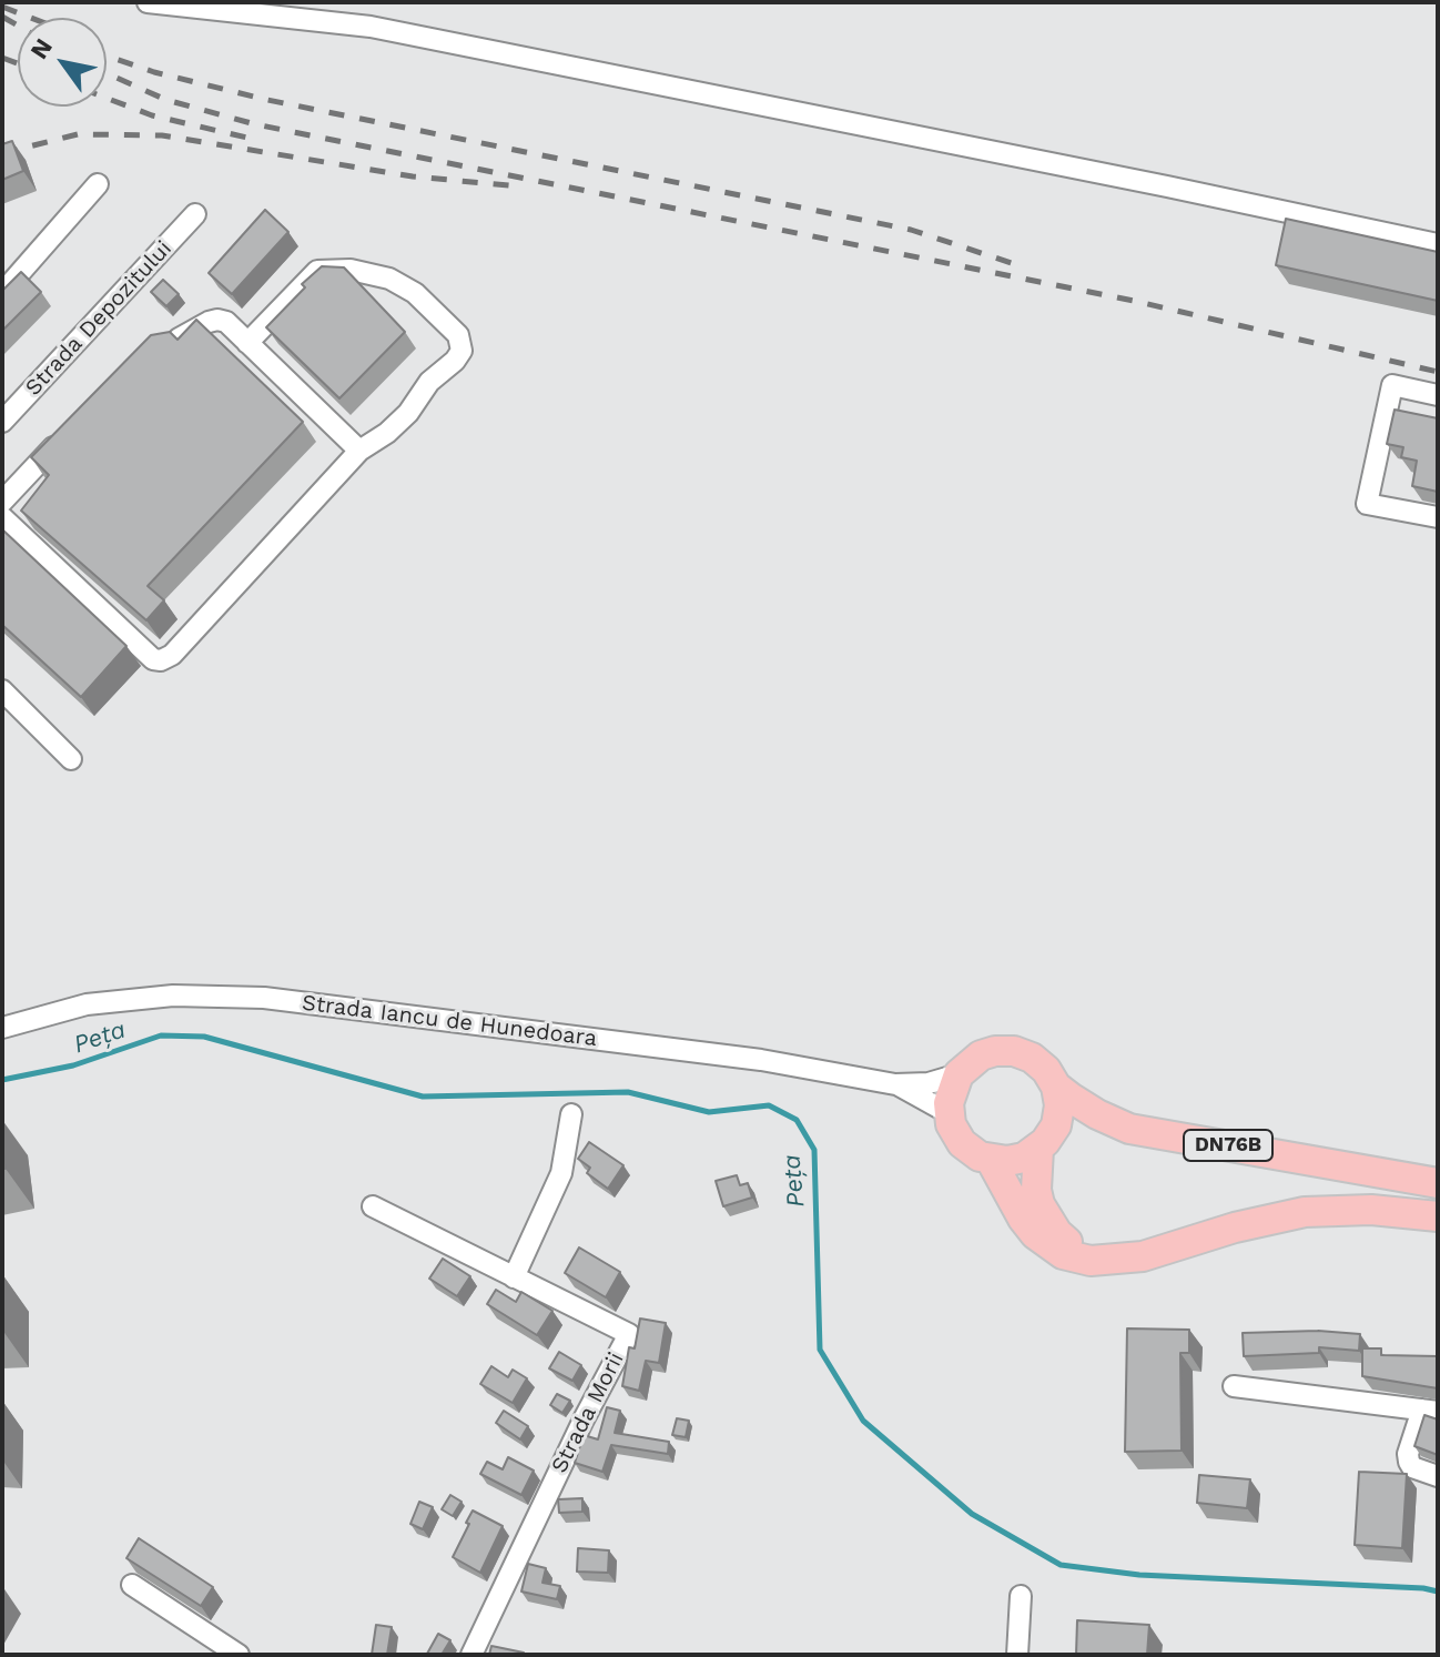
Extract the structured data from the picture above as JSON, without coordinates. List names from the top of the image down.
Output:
{
  "streets": {
    "highway": ["DN76B"],
    "street": ["Strada Depozitului", "Strada Iancu de Hunedoara", "Strada Morii"]
  },
  "crossings": [
    ["Strada Iancu de Hunedoara", "DN76B"]
  ],
  "water": ["Peța"],
  "north": "top left"
}
